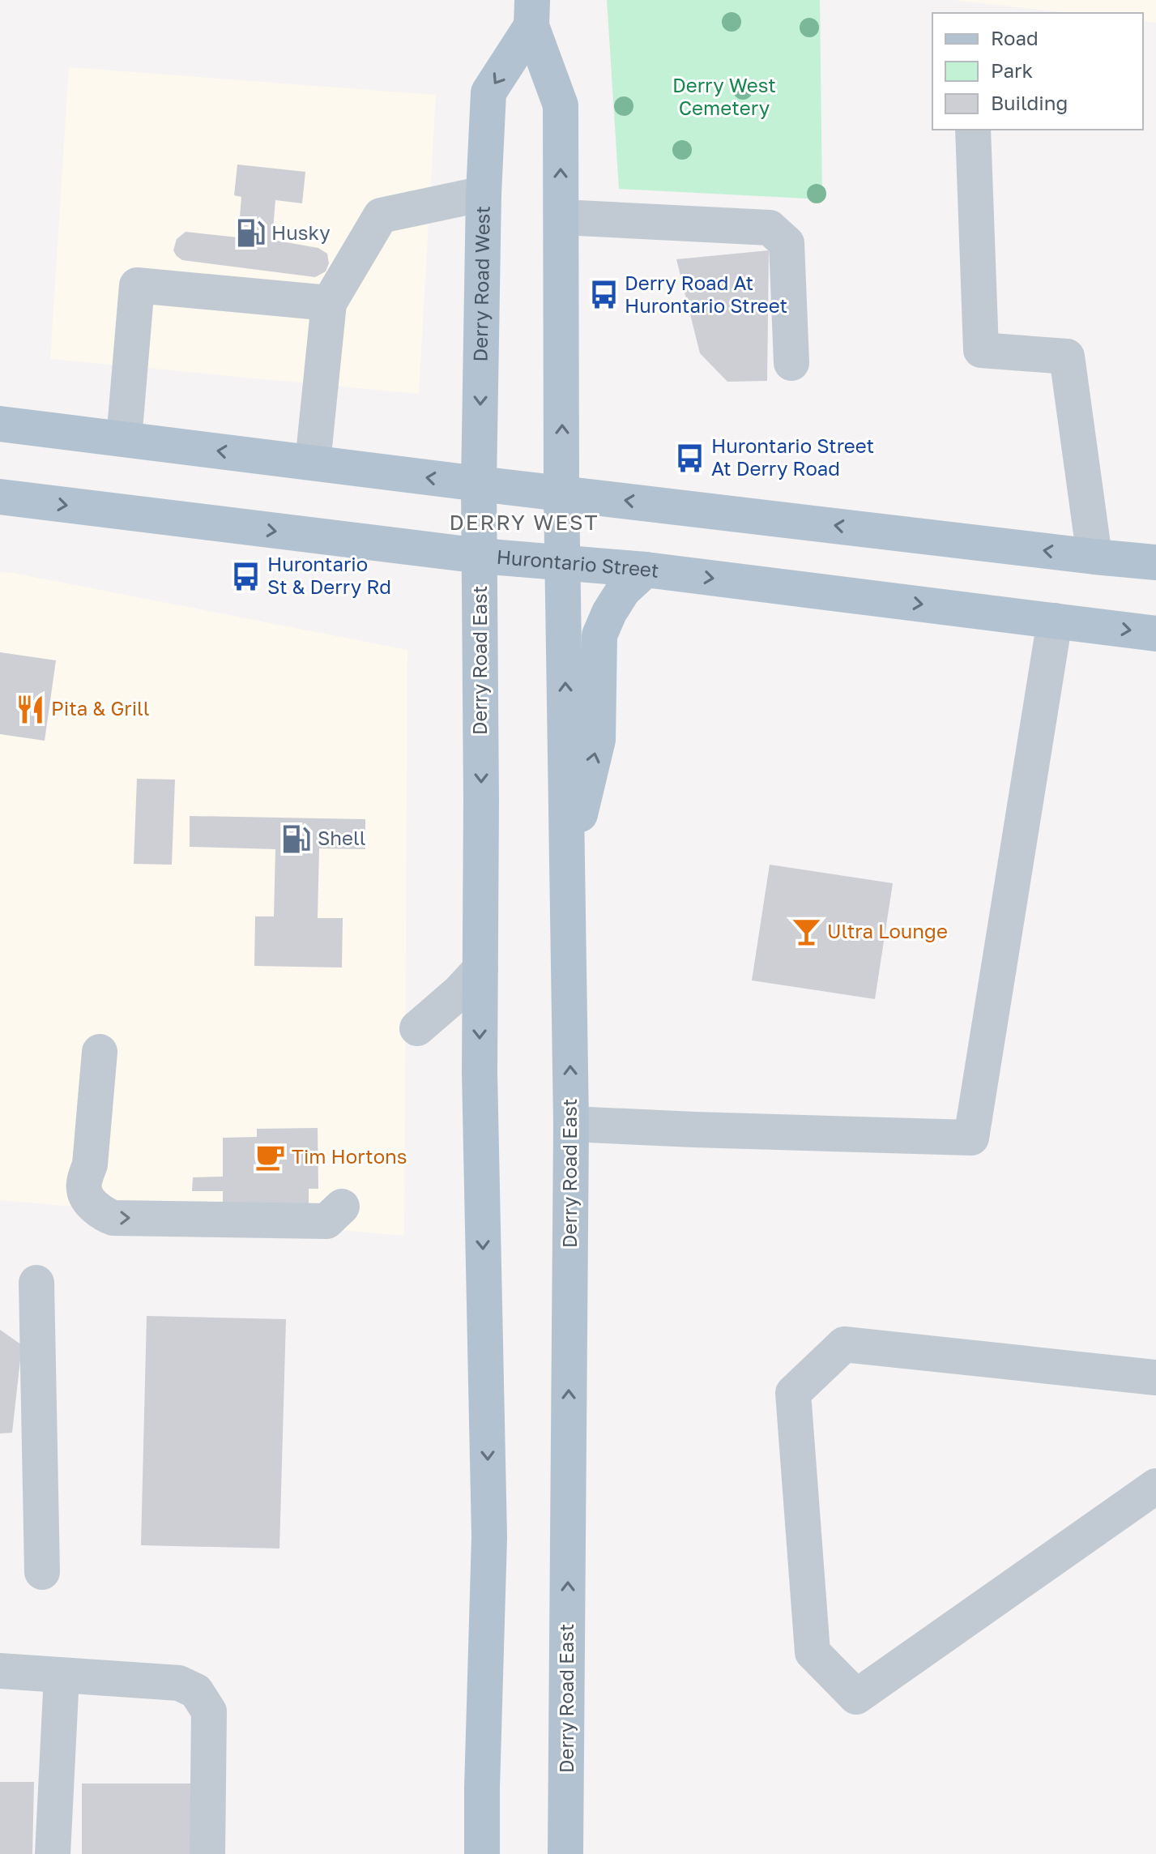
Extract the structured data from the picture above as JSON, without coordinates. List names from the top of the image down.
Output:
{
  "streets": {
    "main road": ["Derry Road West", "Hurontario Street", "Derry Road East"]
  },
  "crossings": [
    ["Derry Road West", "Hurontario Street"],
    ["Derry Road West", "Derry Road East"],
    ["Hurontario Street", "Derry Road East"]
  ],
  "districts": ["DERRY WEST"],
  "parks": ["Derry West Cemetery"],
  "places": {
    "fuel station": ["Husky", "Shell"],
    "bus stop": ["Derry Road At Hurontario Street", "Hurontario Street At Derry Road", "Hurontario St & Derry Rd"],
    "restaurant": ["Pita & Grill"],
    "bar": ["Ultra Lounge"],
    "cafe": ["Tim Hortons"]
  },
  "legend": ["Road", "Park", "Building"]
}
